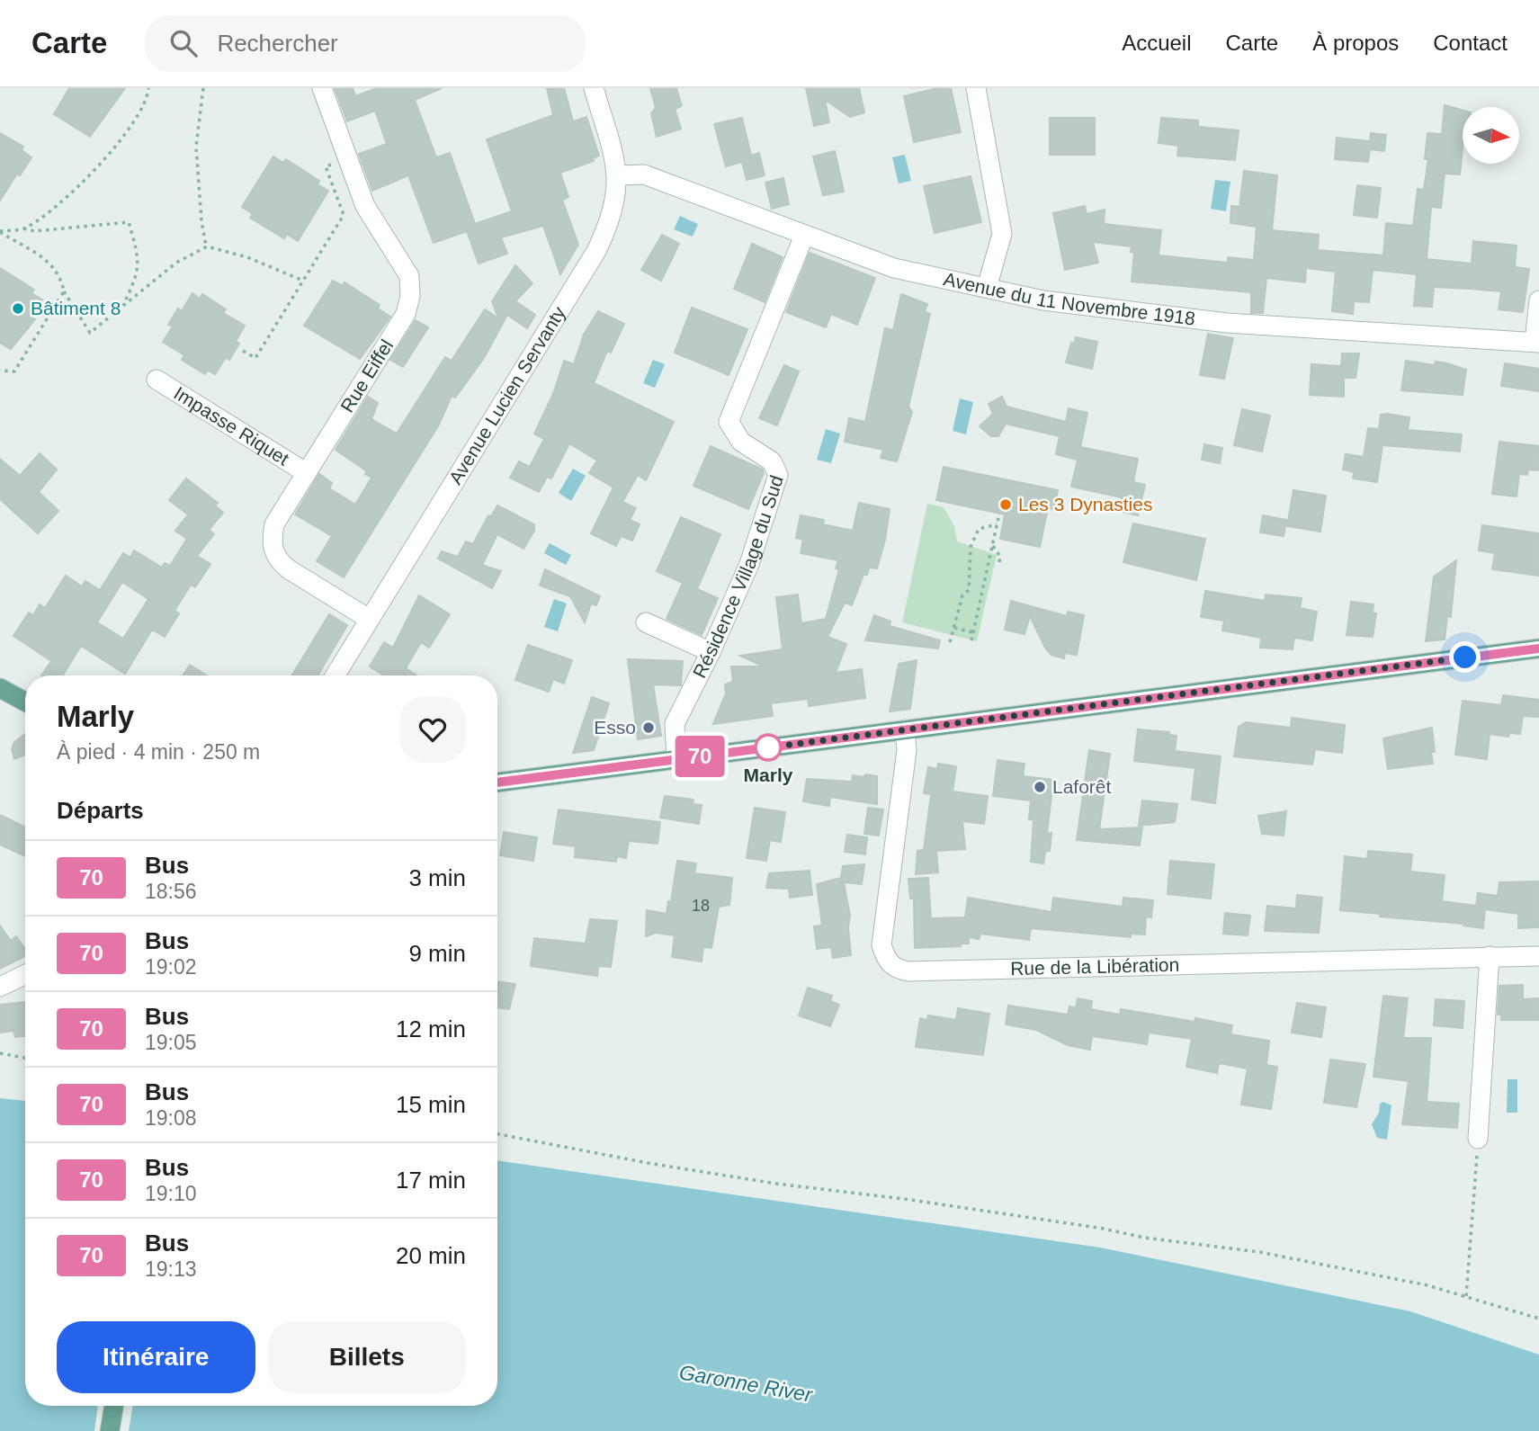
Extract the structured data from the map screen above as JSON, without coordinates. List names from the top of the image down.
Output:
{
  "streets": {
    "street": [
      "Avenue du 11 Novembre 1918",
      "Rue Eiffel",
      "Avenue Lucien Servanty",
      "Impasse Riquet",
      "Résidence Village du Sud",
      "Rue de la Libération"
    ]
  },
  "crossings": [
    ["Avenue du 11 Novembre 1918", "Avenue Lucien Servanty"],
    ["Avenue du 11 Novembre 1918", "Résidence Village du Sud"],
    ["Rue Eiffel", "Avenue Lucien Servanty"],
    ["Rue Eiffel", "Impasse Riquet"]
  ],
  "water": ["Garonne River"],
  "places": [
    "Bâtiment 8",
    "Les 3 Dynasties",
    "Esso",
    "Marly",
    "Laforêt"
  ],
  "lines": ["bus line 70"],
  "house_numbers": ["18"],
  "north": "right",
  "page": {
    "header": "Carte",
    "search": "Rechercher",
    "nav": [
      "Accueil",
      "Carte",
      "À propos",
      "Contact"
    ],
    "on_map": "70",
    "heading": [
      ["Marly", "À pied · 4 min · 250 m"],
      "Départs"
    ],
    "list": [
      {
        "mark": "70",
        "name": "Bus",
        "note": "18:56",
        "value": "3 min"
      },
      {
        "mark": "70",
        "name": "Bus",
        "note": "19:02",
        "value": "9 min"
      },
      {
        "mark": "70",
        "name": "Bus",
        "note": "19:05",
        "value": "12 min"
      },
      {
        "mark": "70",
        "name": "Bus",
        "note": "19:08",
        "value": "15 min"
      },
      {
        "mark": "70",
        "name": "Bus",
        "note": "19:10",
        "value": "17 min"
      },
      {
        "mark": "70",
        "name": "Bus",
        "note": "19:13",
        "value": "20 min"
      }
    ],
    "buttons": ["Itinéraire", "Billets"]
  }
}
